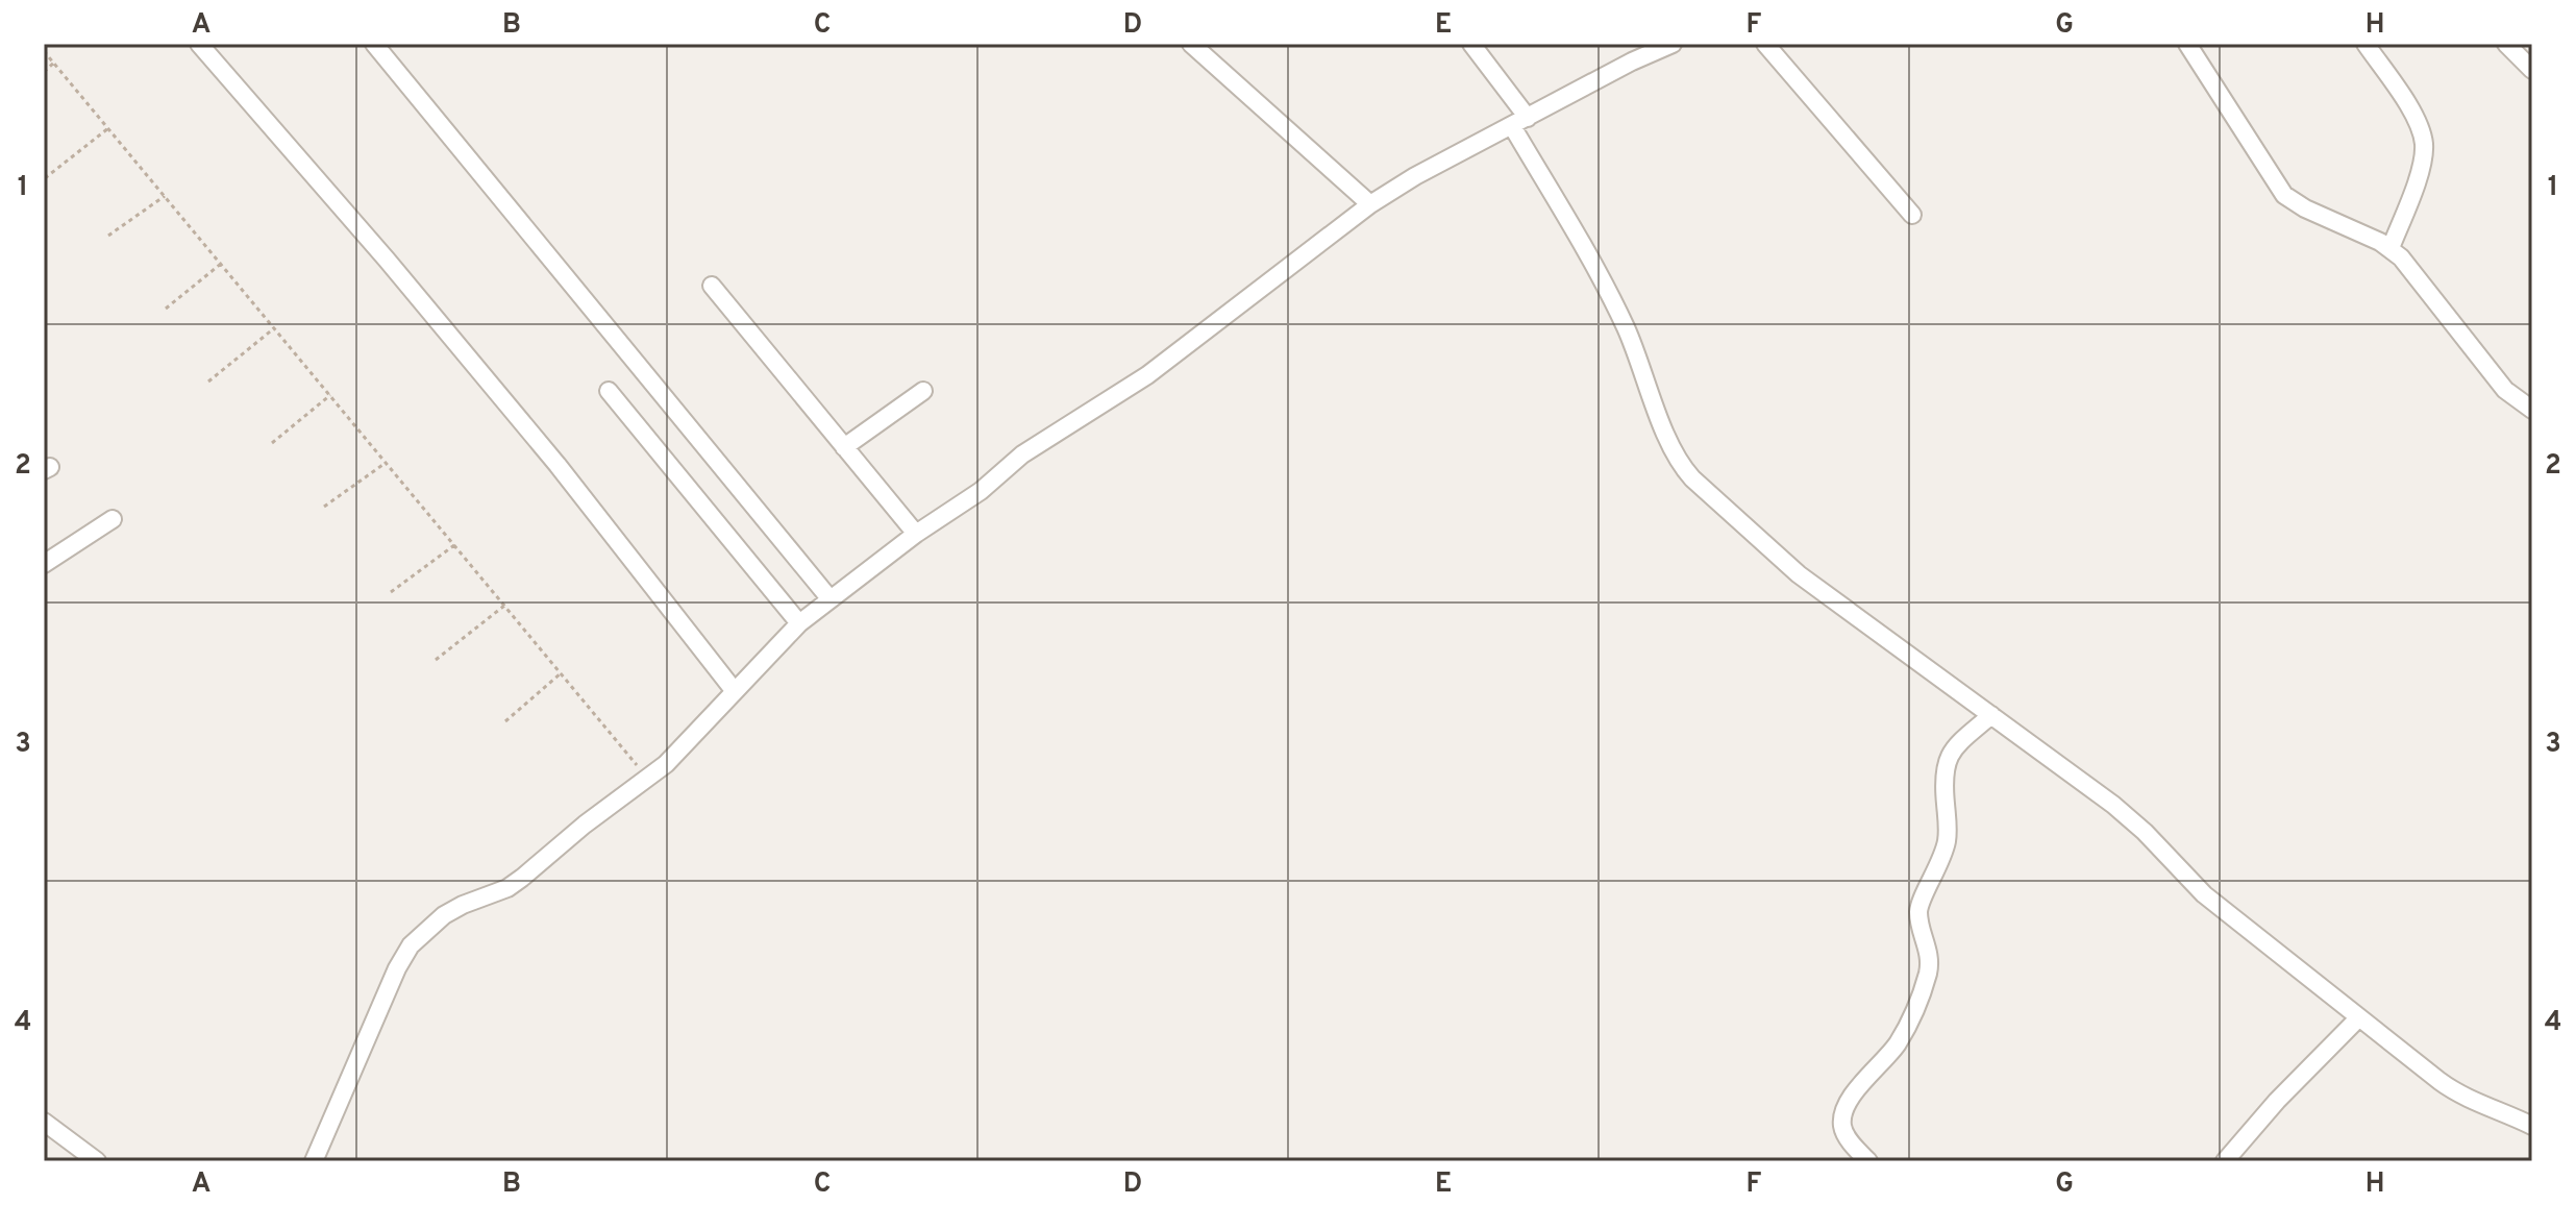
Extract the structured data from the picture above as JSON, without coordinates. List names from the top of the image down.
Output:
{
  "grid": {
    "columns": [
      "A",
      "B",
      "C",
      "D",
      "E",
      "F",
      "G",
      "H"
    ],
    "rows": [
      "1",
      "2",
      "3",
      "4"
    ]
  }
}
